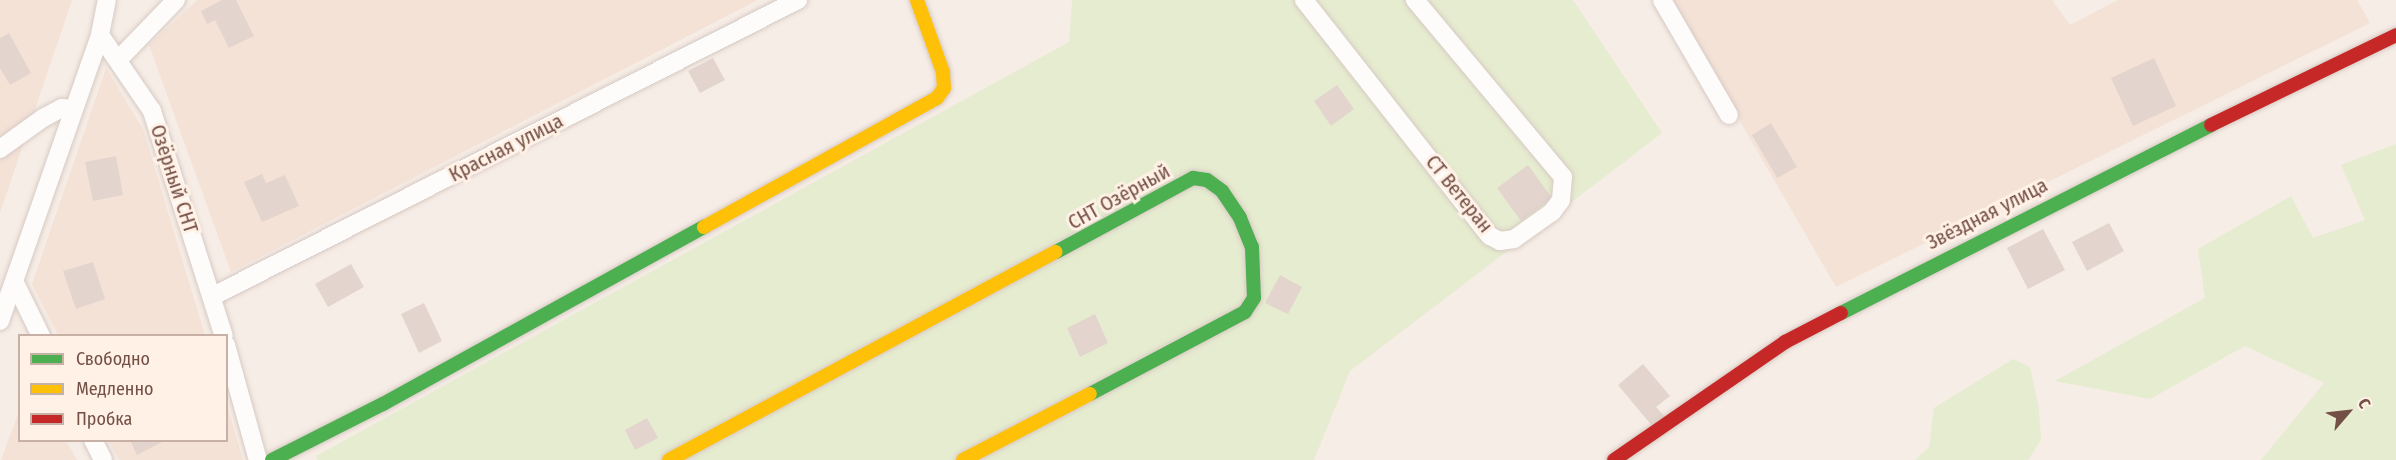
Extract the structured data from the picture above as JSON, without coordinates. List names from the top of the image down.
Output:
{
  "streets": {
    "street": [
      "Красная улица",
      "Озёрный СНТ",
      "СТ Ветеран",
      "СНТ Озёрный",
      "Звёздная улица"
    ]
  },
  "crossings": [
    ["Красная улица", "Озёрный СНТ"]
  ],
  "legend": ["Свободно", "Медленно", "Пробка"],
  "north": "top right"
}
